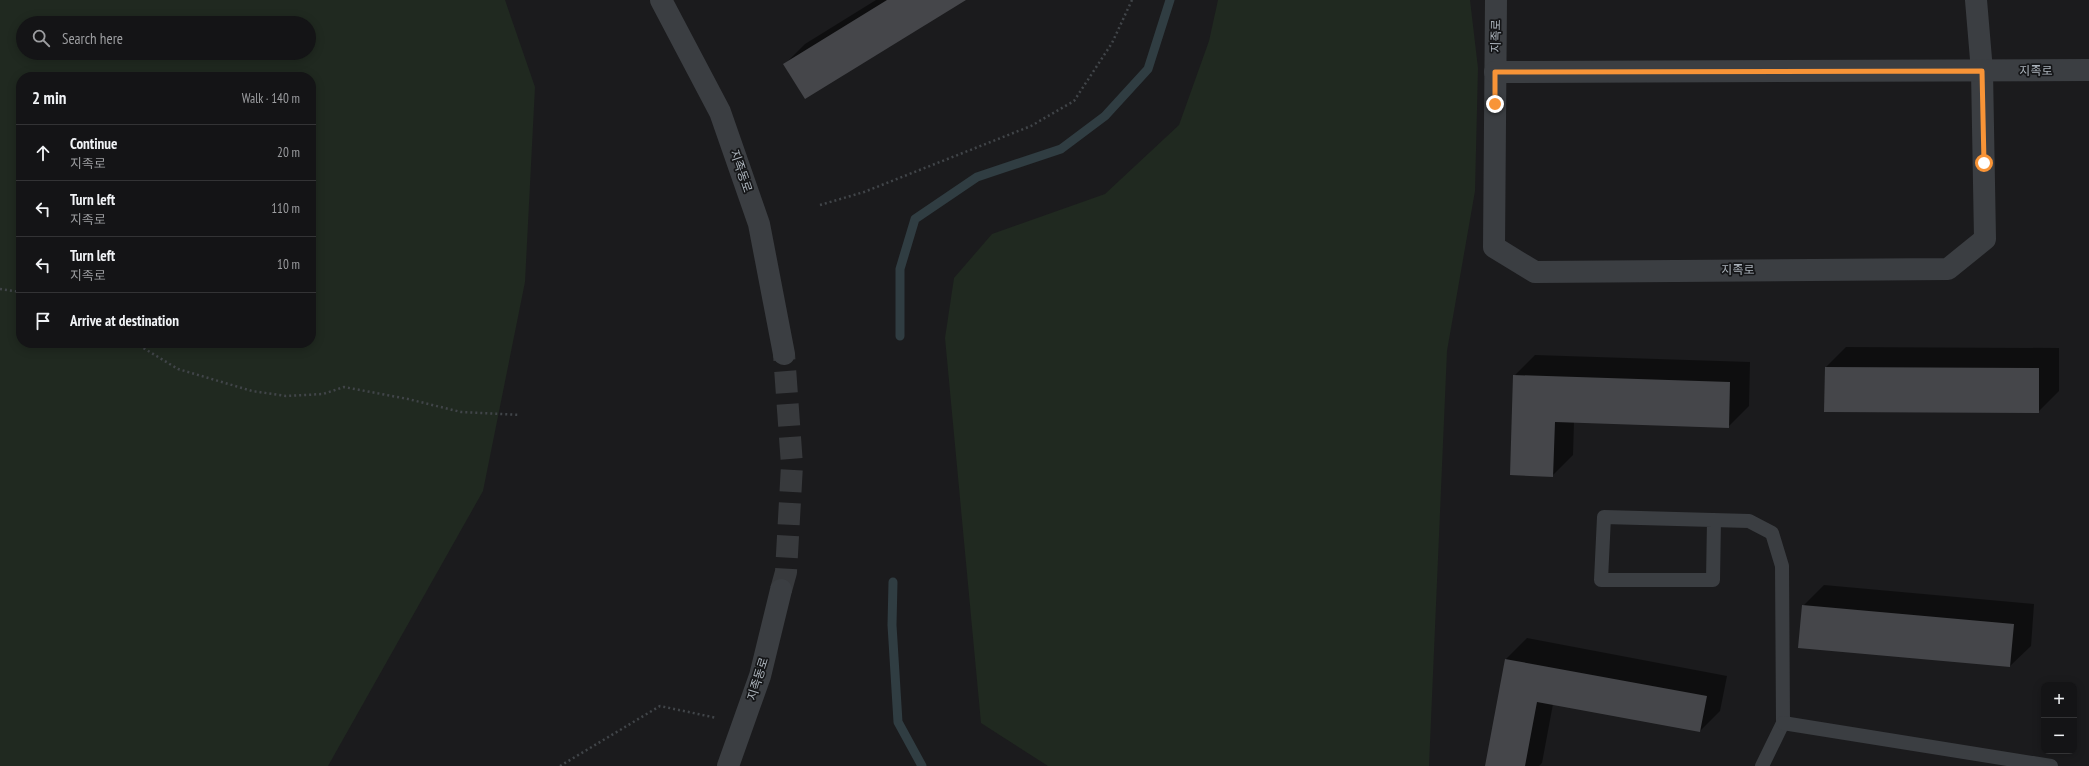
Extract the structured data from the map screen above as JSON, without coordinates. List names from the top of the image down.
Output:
{
  "streets": {
    "street": ["지족로", "지족동로"]
  },
  "page": {
    "search": "Search here",
    "heading": ["2 min", "Walk · 140 m"],
    "list": [
      ["Continue", "지족로", "20 m"],
      ["Turn left", "지족로", "110 m"],
      ["Turn left", "지족로", "10 m"],
      "Arrive at destination"
    ],
    "map_buttons": ["+", "−"]
  }
}
